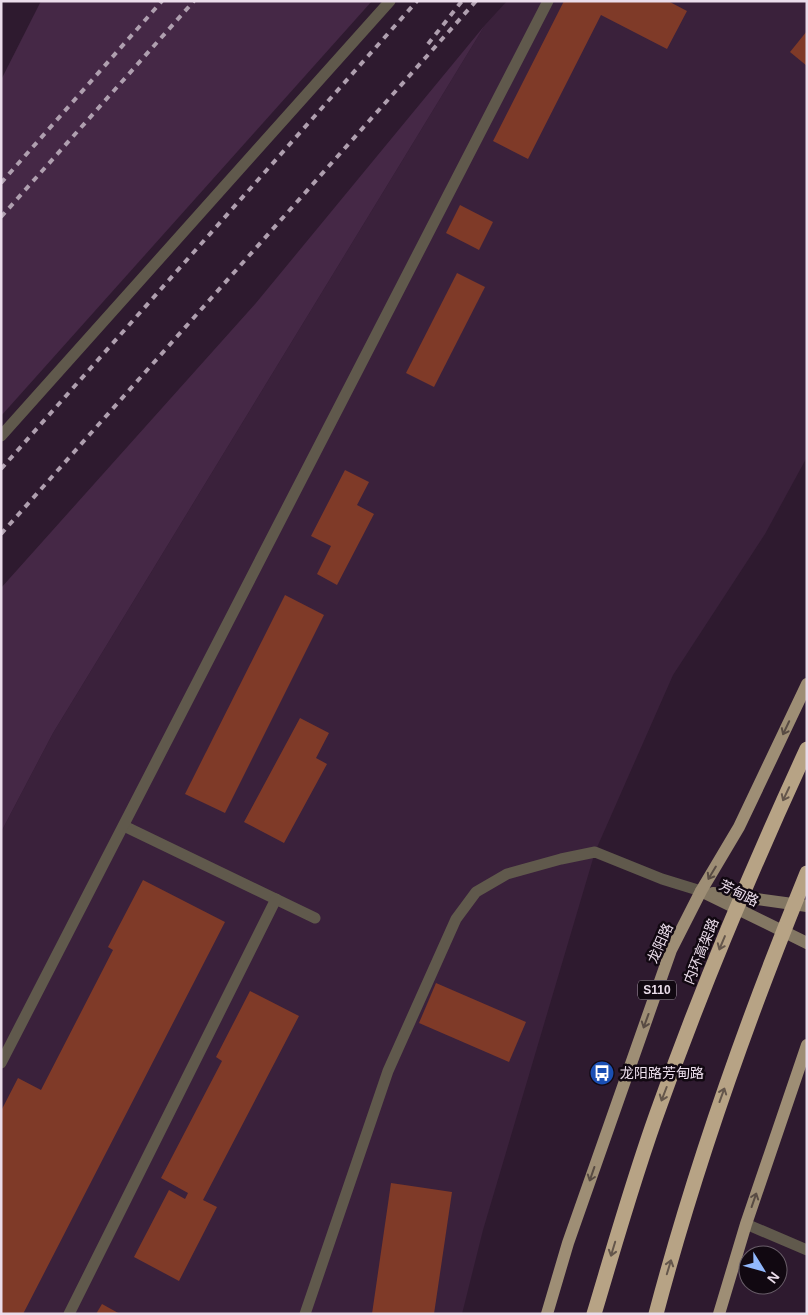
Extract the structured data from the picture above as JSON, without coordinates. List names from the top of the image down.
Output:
{
  "streets": {
    "highway": ["内环高架路"],
    "main road": ["芳甸路", "龙阳路", "S110"]
  },
  "crossings": [
    ["芳甸路", "龙阳路"]
  ],
  "one_way": ["龙阳路"],
  "places": {
    "bus stop": ["龙阳路芳甸路"]
  },
  "north": "bottom right"
}
